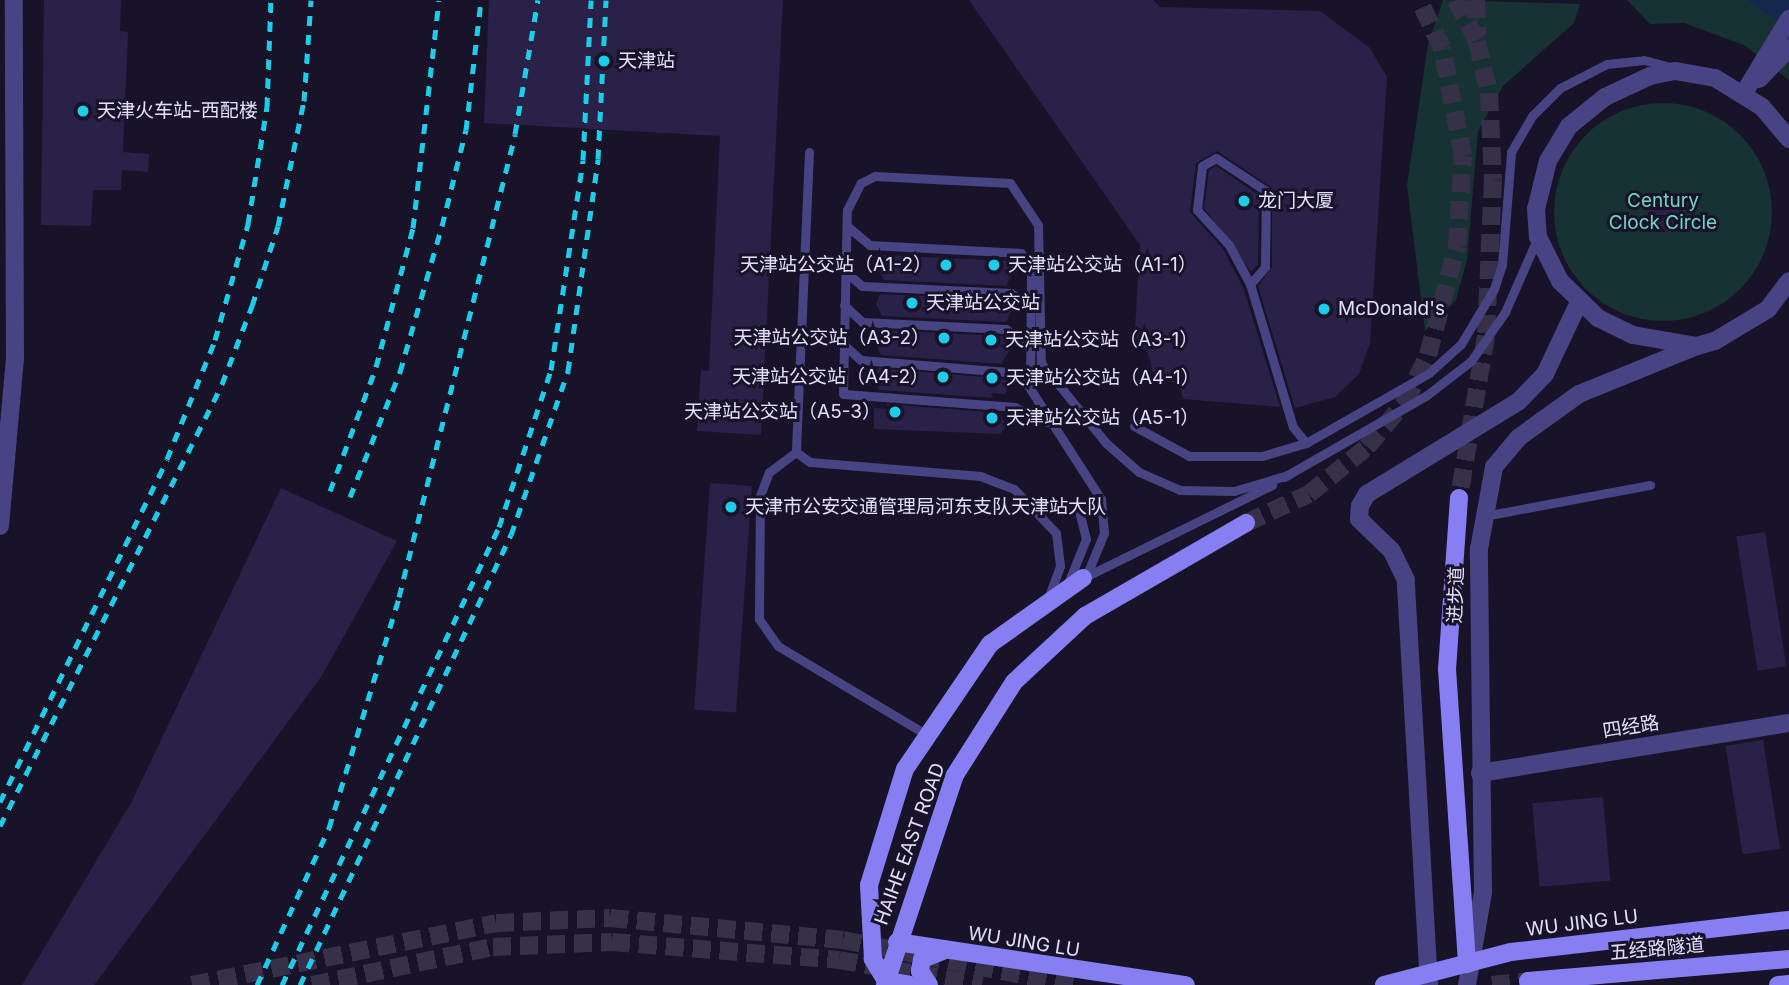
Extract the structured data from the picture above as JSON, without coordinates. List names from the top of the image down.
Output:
{
  "streets": {
    "main road": ["HAIHE EAST ROAD", "WU JING LU", "五经路隧道"],
    "street": ["进步道", "四经路"]
  },
  "crossings": [
    ["进步道", "四经路"],
    ["进步道", "WU JING LU"],
    ["HAIHE EAST ROAD", "WU JING LU"]
  ],
  "parks": ["Century Clock Circle"],
  "places": [
    "天津站",
    "天津火车站-西配楼",
    "龙门大厦",
    "天津站公交站（A1-2）",
    "天津站公交站（A1-1）",
    "天津站公交站",
    "McDonald's",
    "天津站公交站（A3-2）",
    "天津站公交站（A3-1）",
    "天津站公交站（A4-2）",
    "天津站公交站（A4-1）",
    "天津站公交站（A5-3）",
    "天津站公交站（A5-1）",
    "天津市公安交通管理局河东支队天津站大队"
  ]
}
